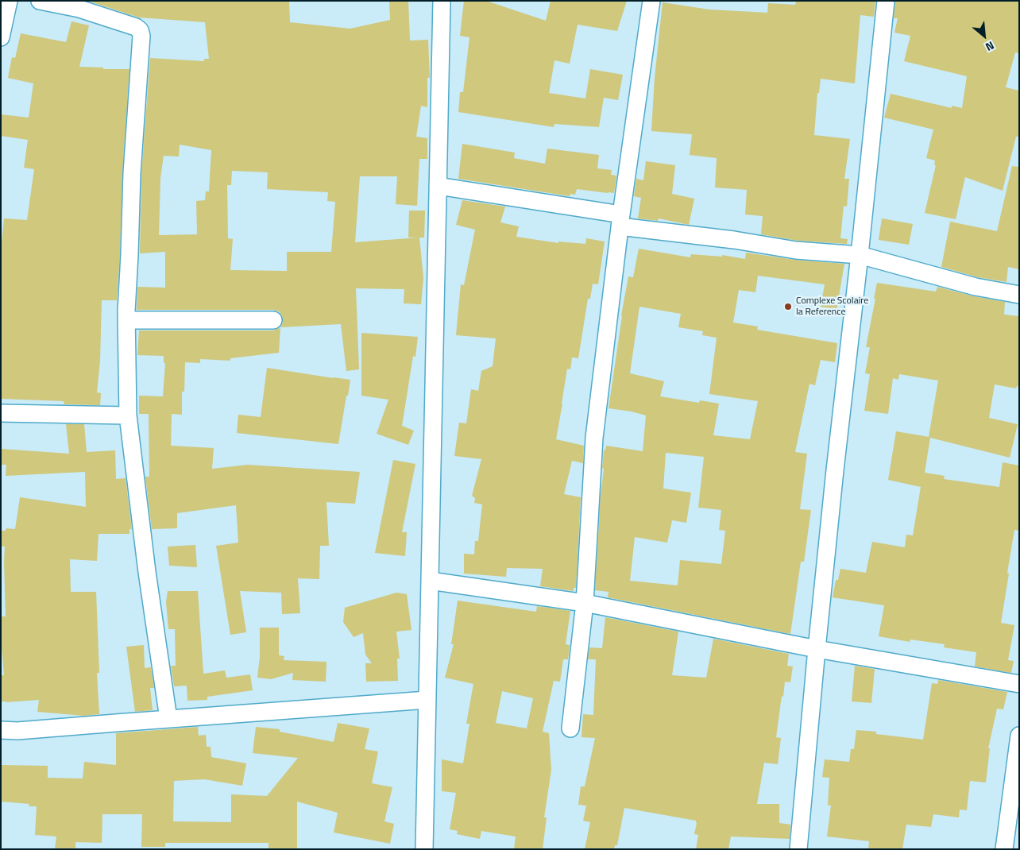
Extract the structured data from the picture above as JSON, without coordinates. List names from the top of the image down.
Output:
{
  "places": ["Complexe Scolaire la Reference"],
  "north": "bottom right"
}
